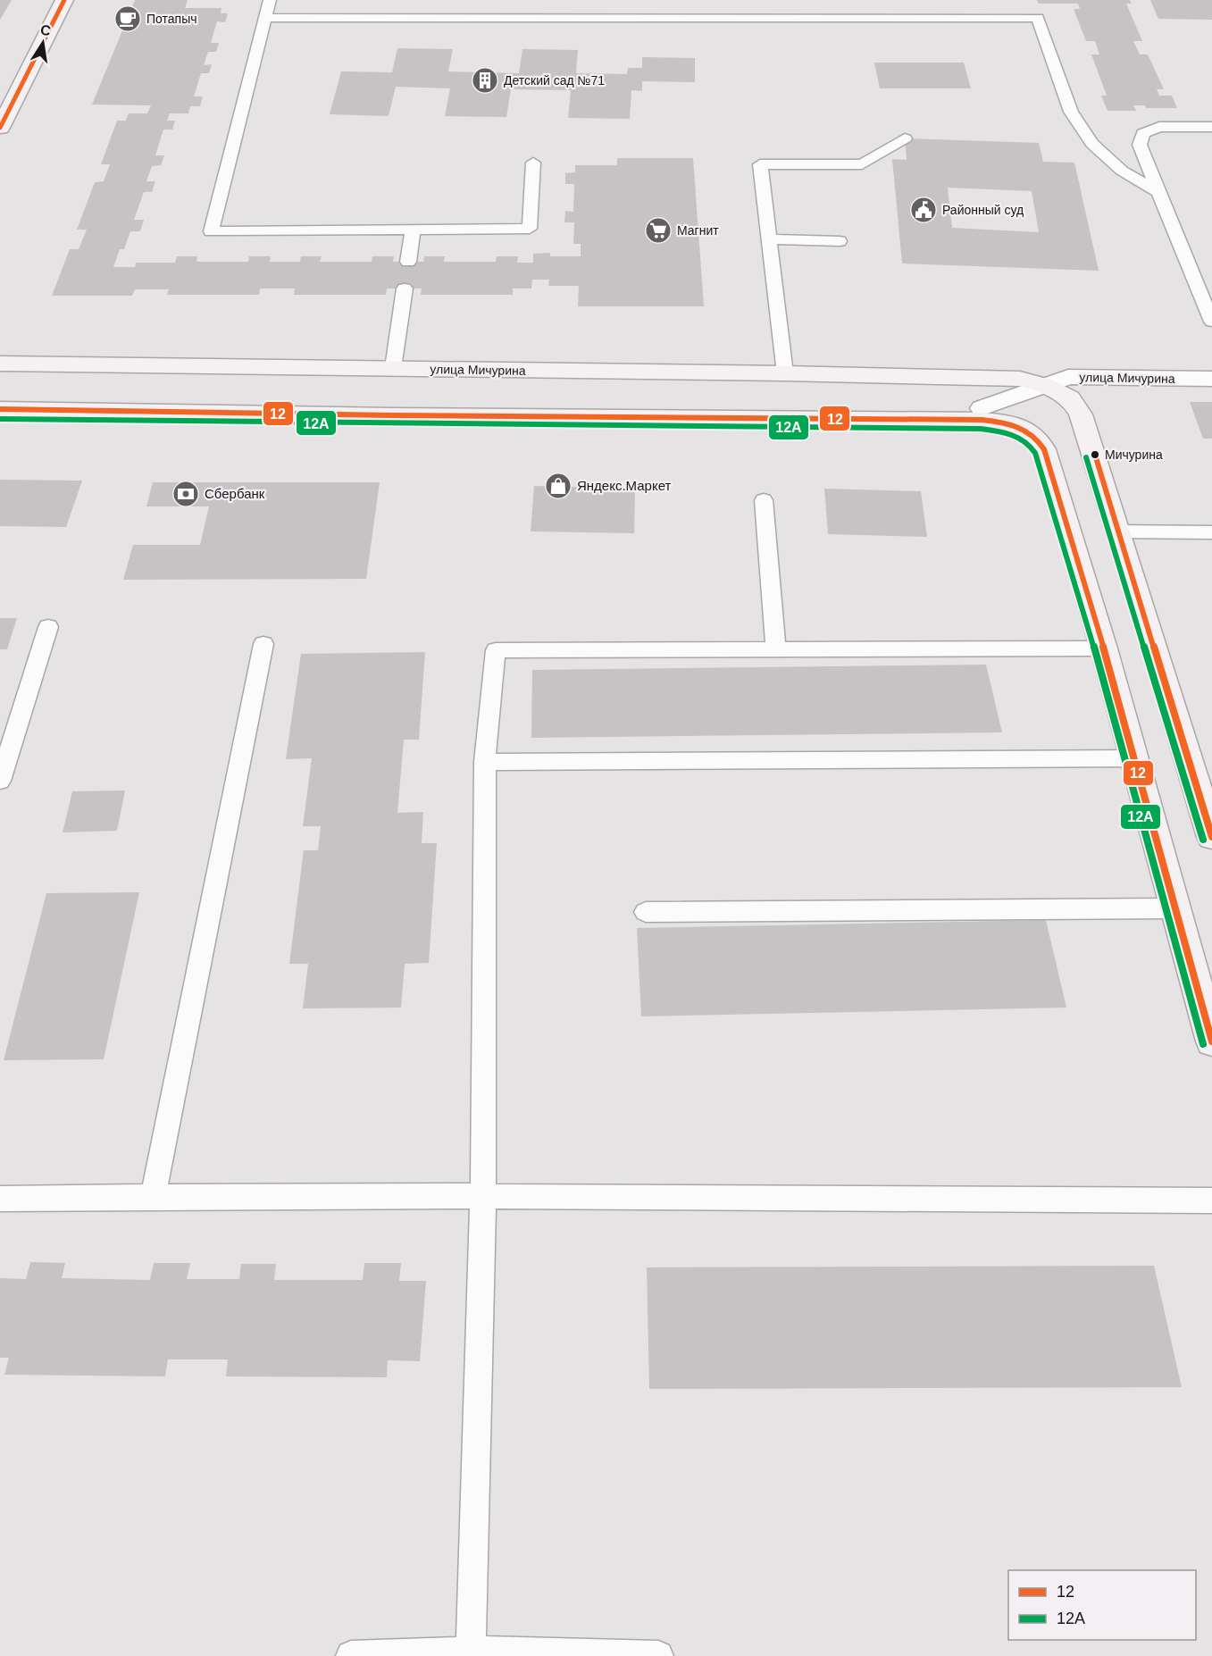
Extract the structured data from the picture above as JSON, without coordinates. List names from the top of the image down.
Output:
{
  "streets": {
    "street": ["улица Мичурина"]
  },
  "places": {
    "cafe": ["Потапыч"],
    "building": ["Детский сад №71"],
    "public building": ["Районный суд"],
    "supermarket": ["Магнит"],
    "other": ["Мичурина"],
    "shop": ["Яндекс.Маркет"],
    "bank": ["Сбербанк"]
  },
  "lines": ["transit line 12", "transit line 12А"],
  "legend": ["12", "12А"],
  "north": "top"
}
